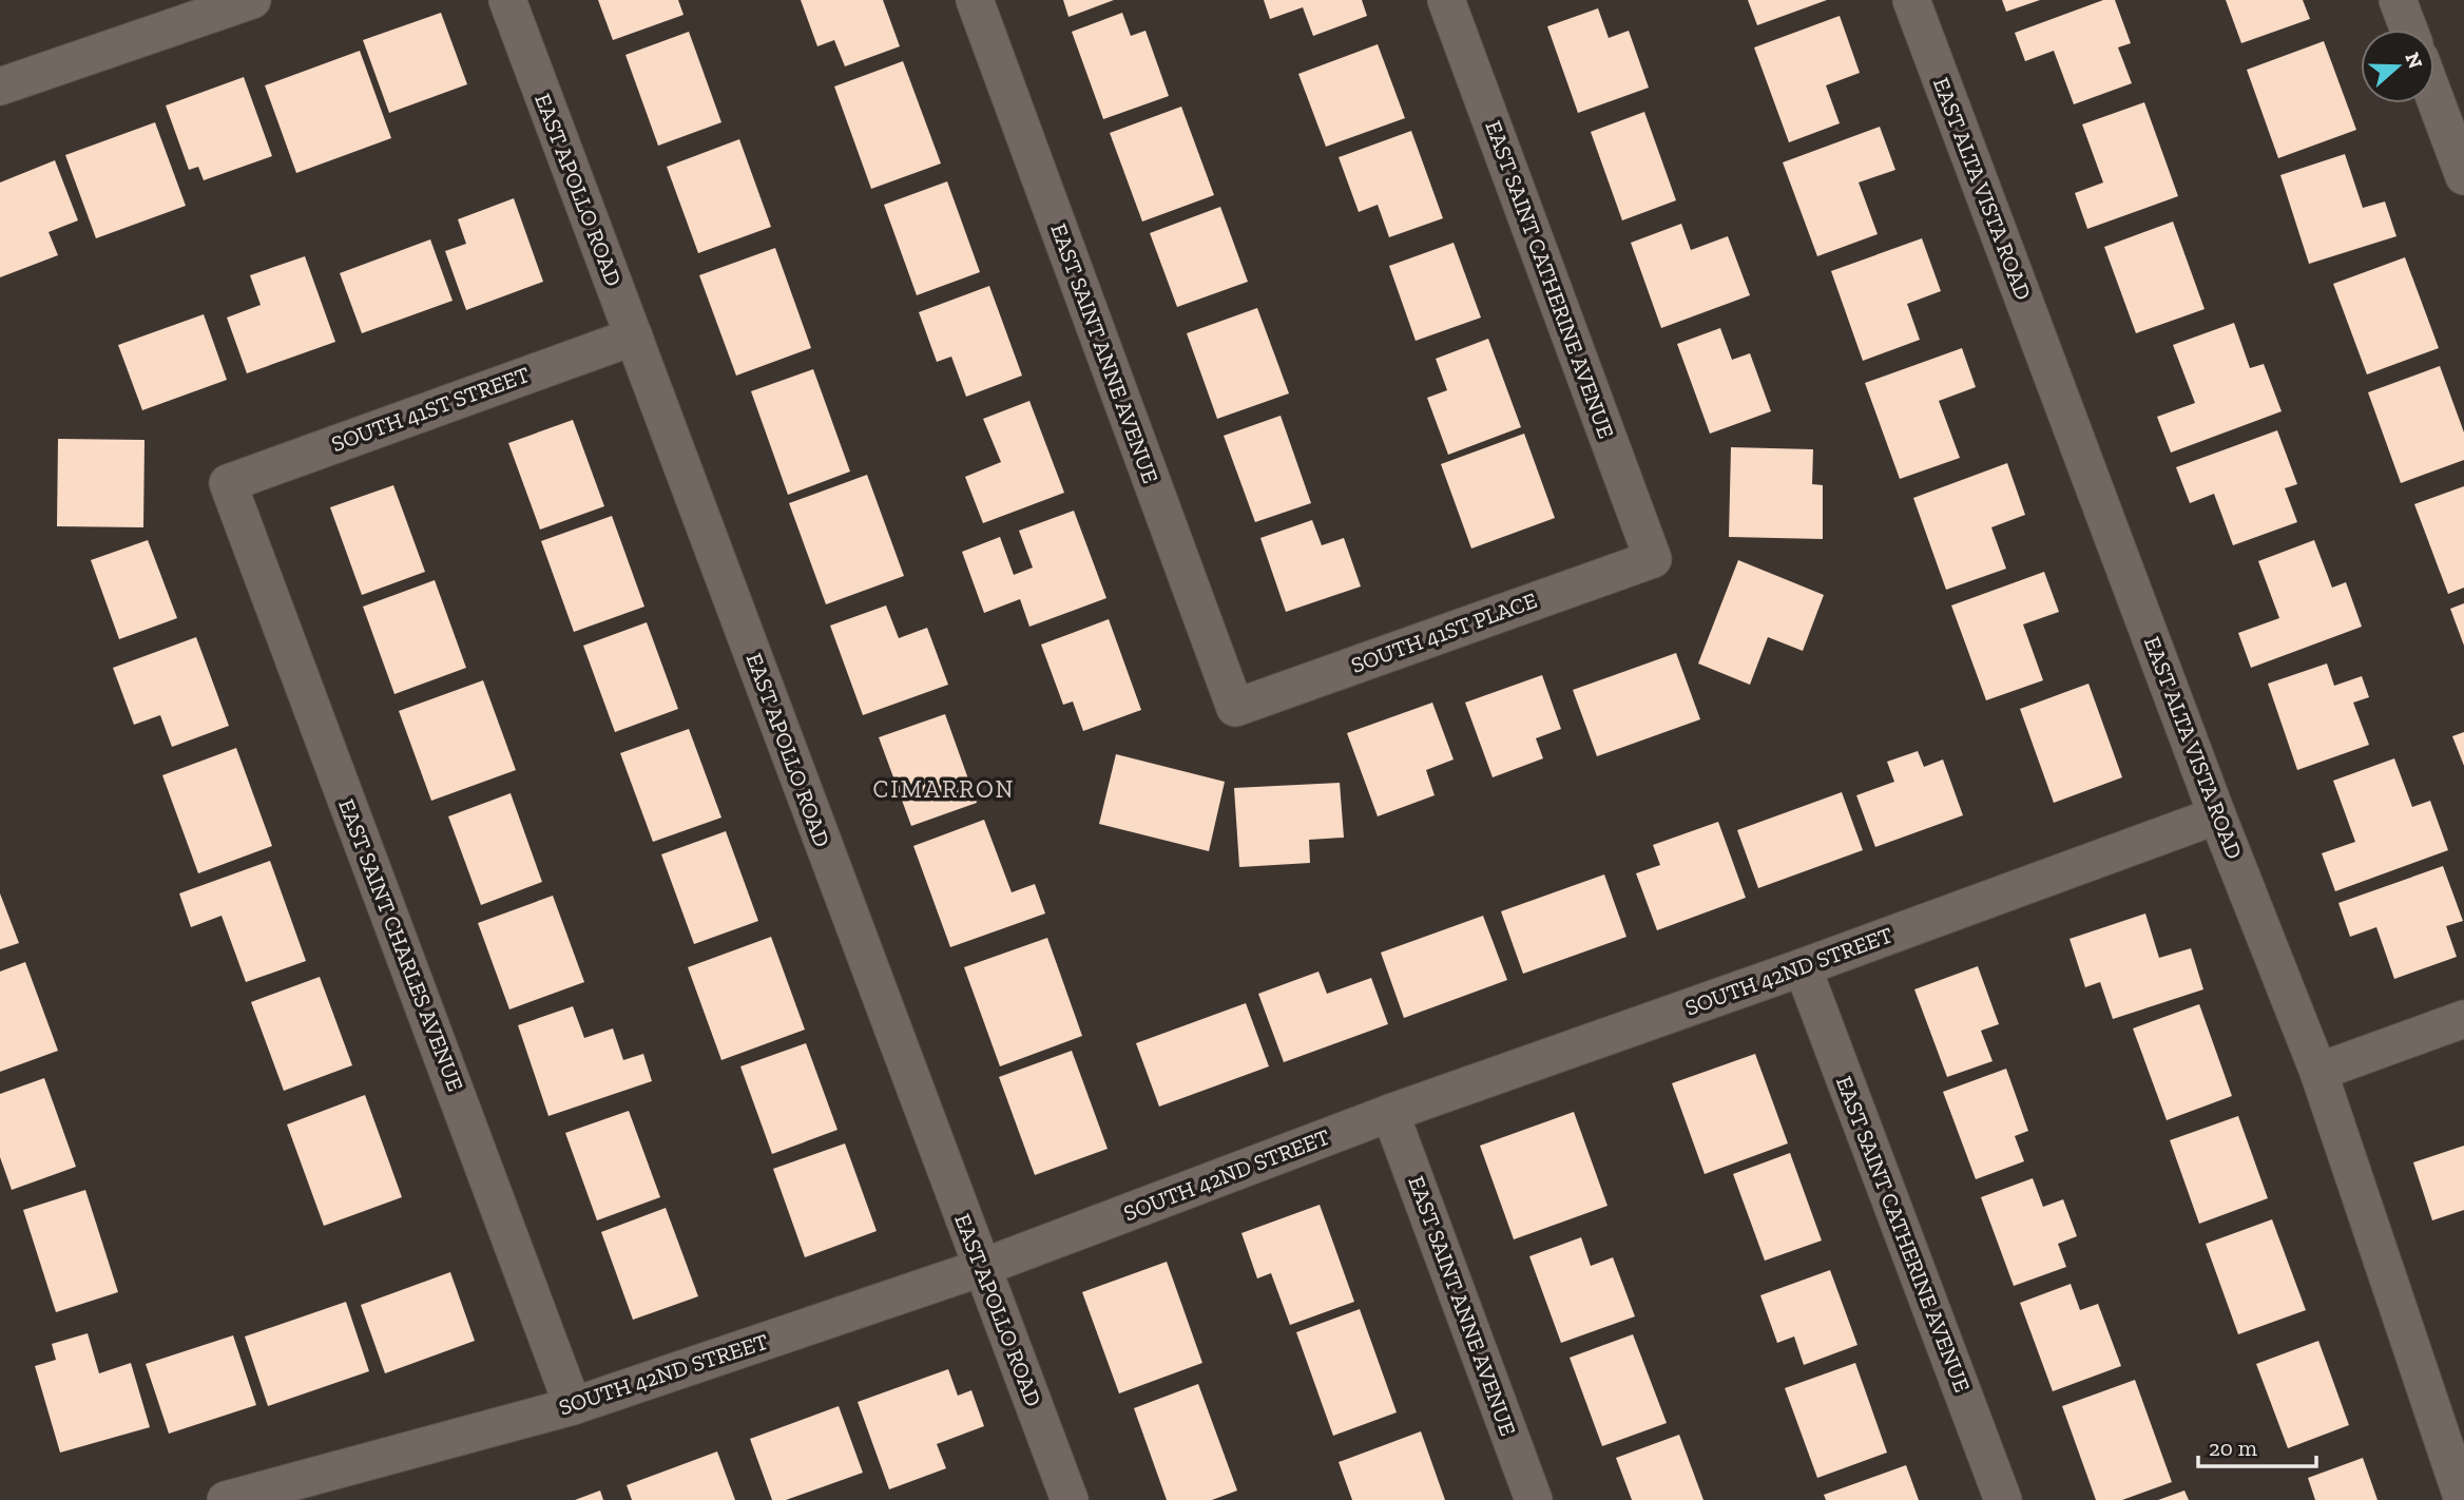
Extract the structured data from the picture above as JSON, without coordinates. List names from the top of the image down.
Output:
{
  "streets": {
    "street": [
      "EAST ALTA VISTA ROAD",
      "EAST APOLLO ROAD",
      "EAST SAINT CATHERINE AVENUE",
      "EAST SAINT ANNE AVENUE",
      "SOUTH 41ST STREET",
      "SOUTH 41ST PLACE",
      "EAST SAINT CHARLES AVENUE",
      "SOUTH 42ND STREET"
    ]
  },
  "crossings": [
    ["EAST ALTA VISTA ROAD", "SOUTH 42ND STREET"],
    ["EAST APOLLO ROAD", "SOUTH 41ST STREET"],
    ["EAST APOLLO ROAD", "SOUTH 42ND STREET"],
    ["EAST SAINT CATHERINE AVENUE", "SOUTH 41ST PLACE"],
    ["EAST SAINT CATHERINE AVENUE", "SOUTH 42ND STREET"],
    ["EAST SAINT ANNE AVENUE", "SOUTH 41ST PLACE"],
    ["EAST SAINT ANNE AVENUE", "SOUTH 42ND STREET"],
    ["SOUTH 41ST STREET", "EAST SAINT CHARLES AVENUE"],
    ["EAST SAINT CHARLES AVENUE", "SOUTH 42ND STREET"]
  ],
  "districts": ["CIMARRON"],
  "scale_bar": "20 m",
  "north": "right"
}
